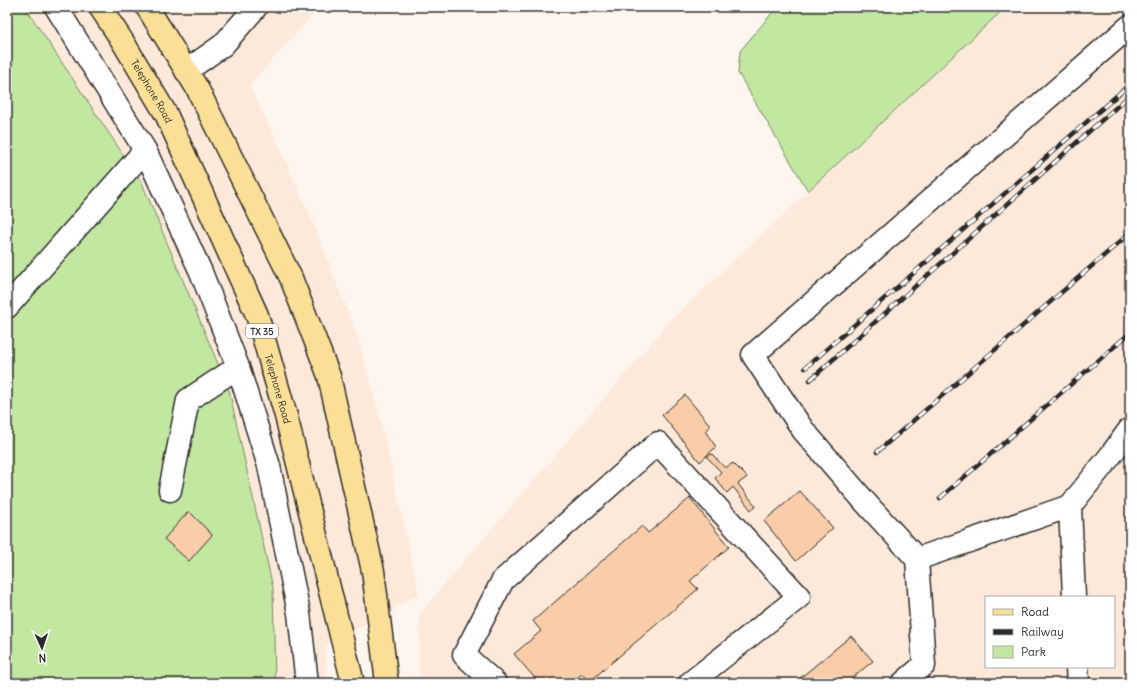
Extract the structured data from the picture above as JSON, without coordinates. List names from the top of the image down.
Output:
{
  "streets": {
    "main road": ["Telephone Road", "TX 35"]
  },
  "legend": ["Road", "Railway", "Park"],
  "north": "bottom"
}
